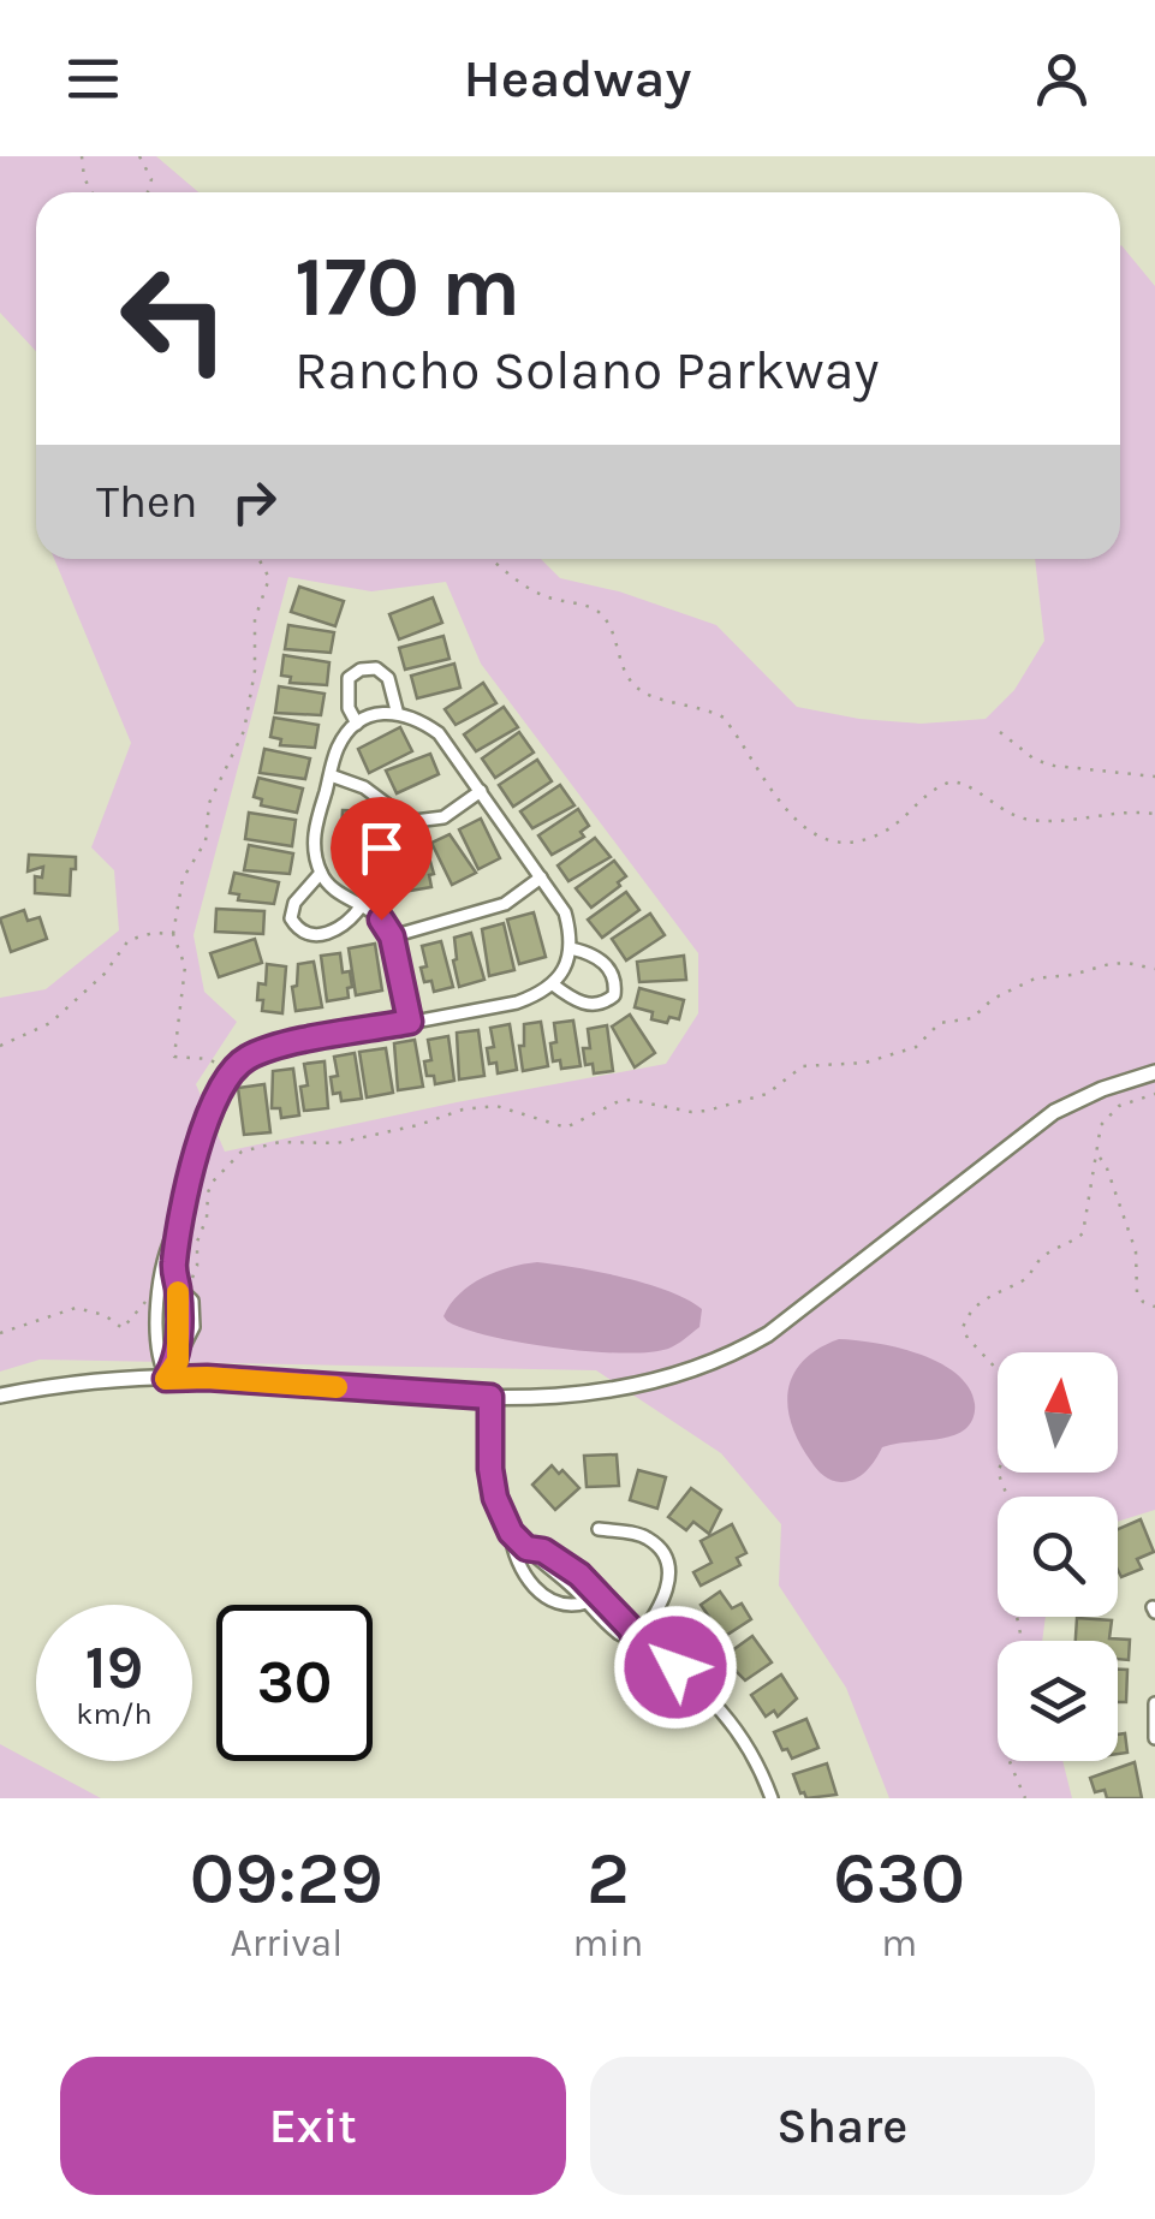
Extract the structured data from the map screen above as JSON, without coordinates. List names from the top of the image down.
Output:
{
  "north": "top",
  "page": {
    "header": "Headway",
    "turn": ["170 m", "Rancho Solano Parkway"],
    "then": "Then",
    "speed": "19 km/h",
    "limit": "30",
    "eta": [
      "09:29",
      "Arrival",
      "2",
      "min",
      "630",
      "m"
    ],
    "buttons": ["Exit", "Share"]
  }
}
